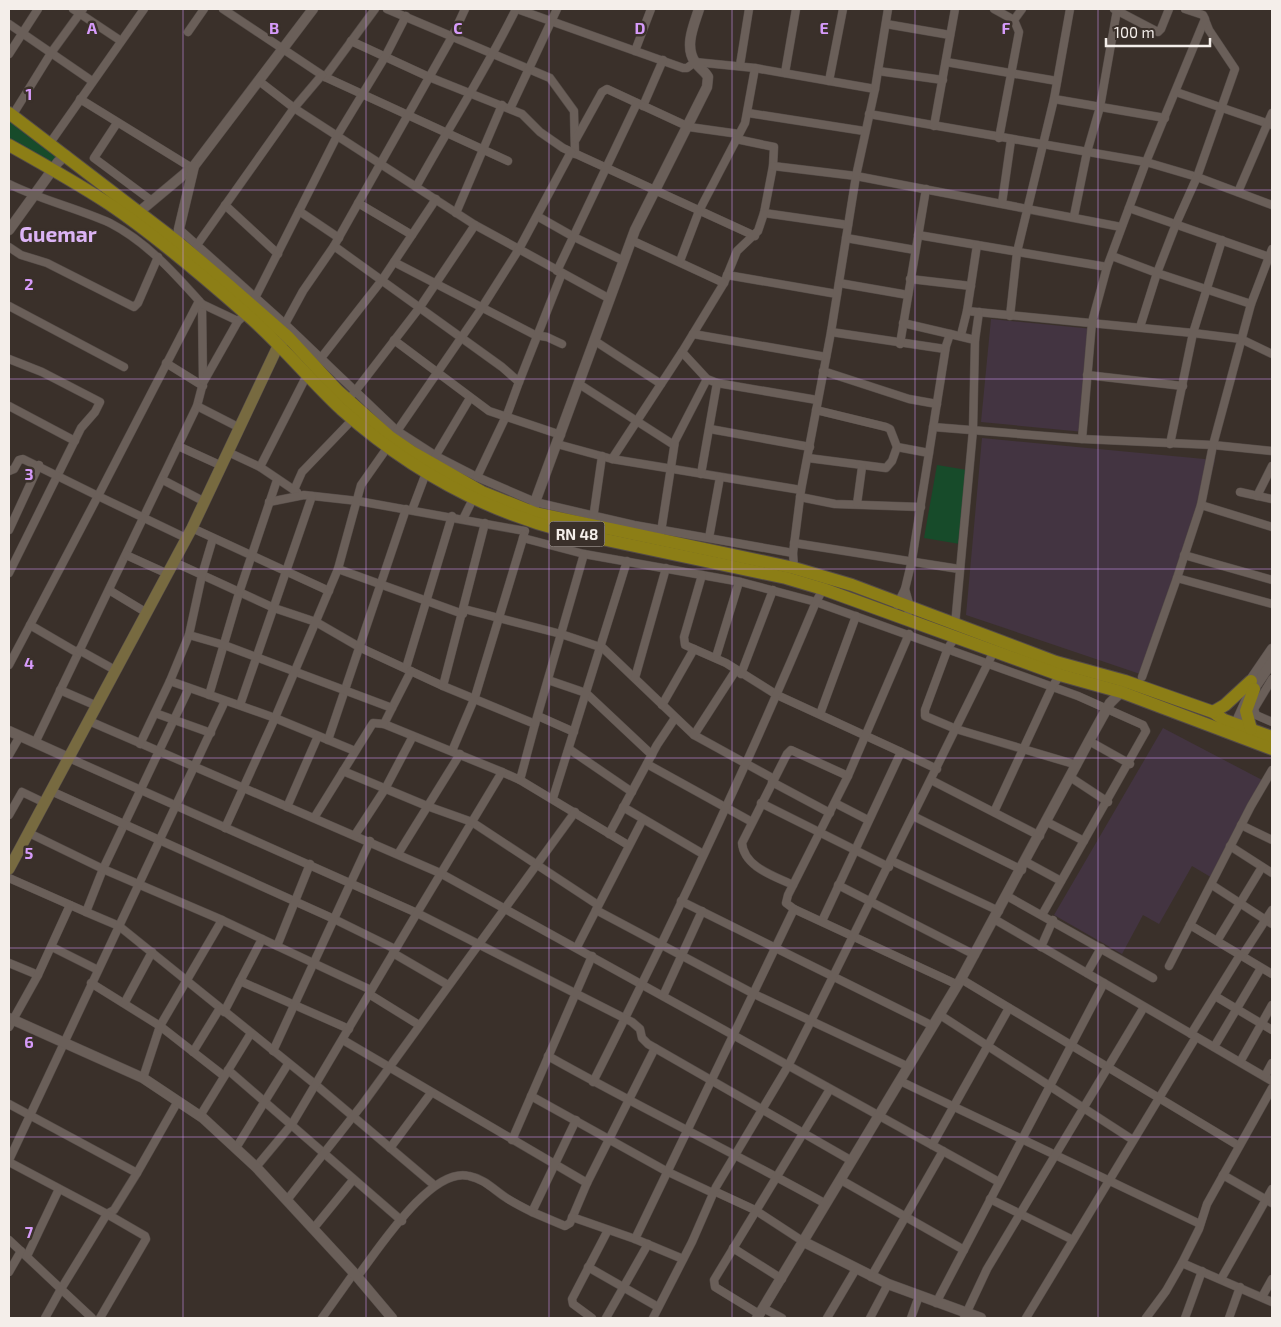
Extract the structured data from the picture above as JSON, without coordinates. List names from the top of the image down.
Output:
{
  "streets": {
    "highway": ["RN 48"]
  },
  "districts": ["Guemar"],
  "scale_bar": "100 m",
  "grid": {
    "columns": [
      "A",
      "B",
      "C",
      "D",
      "E",
      "F"
    ],
    "rows": [
      "1",
      "2",
      "3",
      "4",
      "5",
      "6",
      "7"
    ]
  }
}
